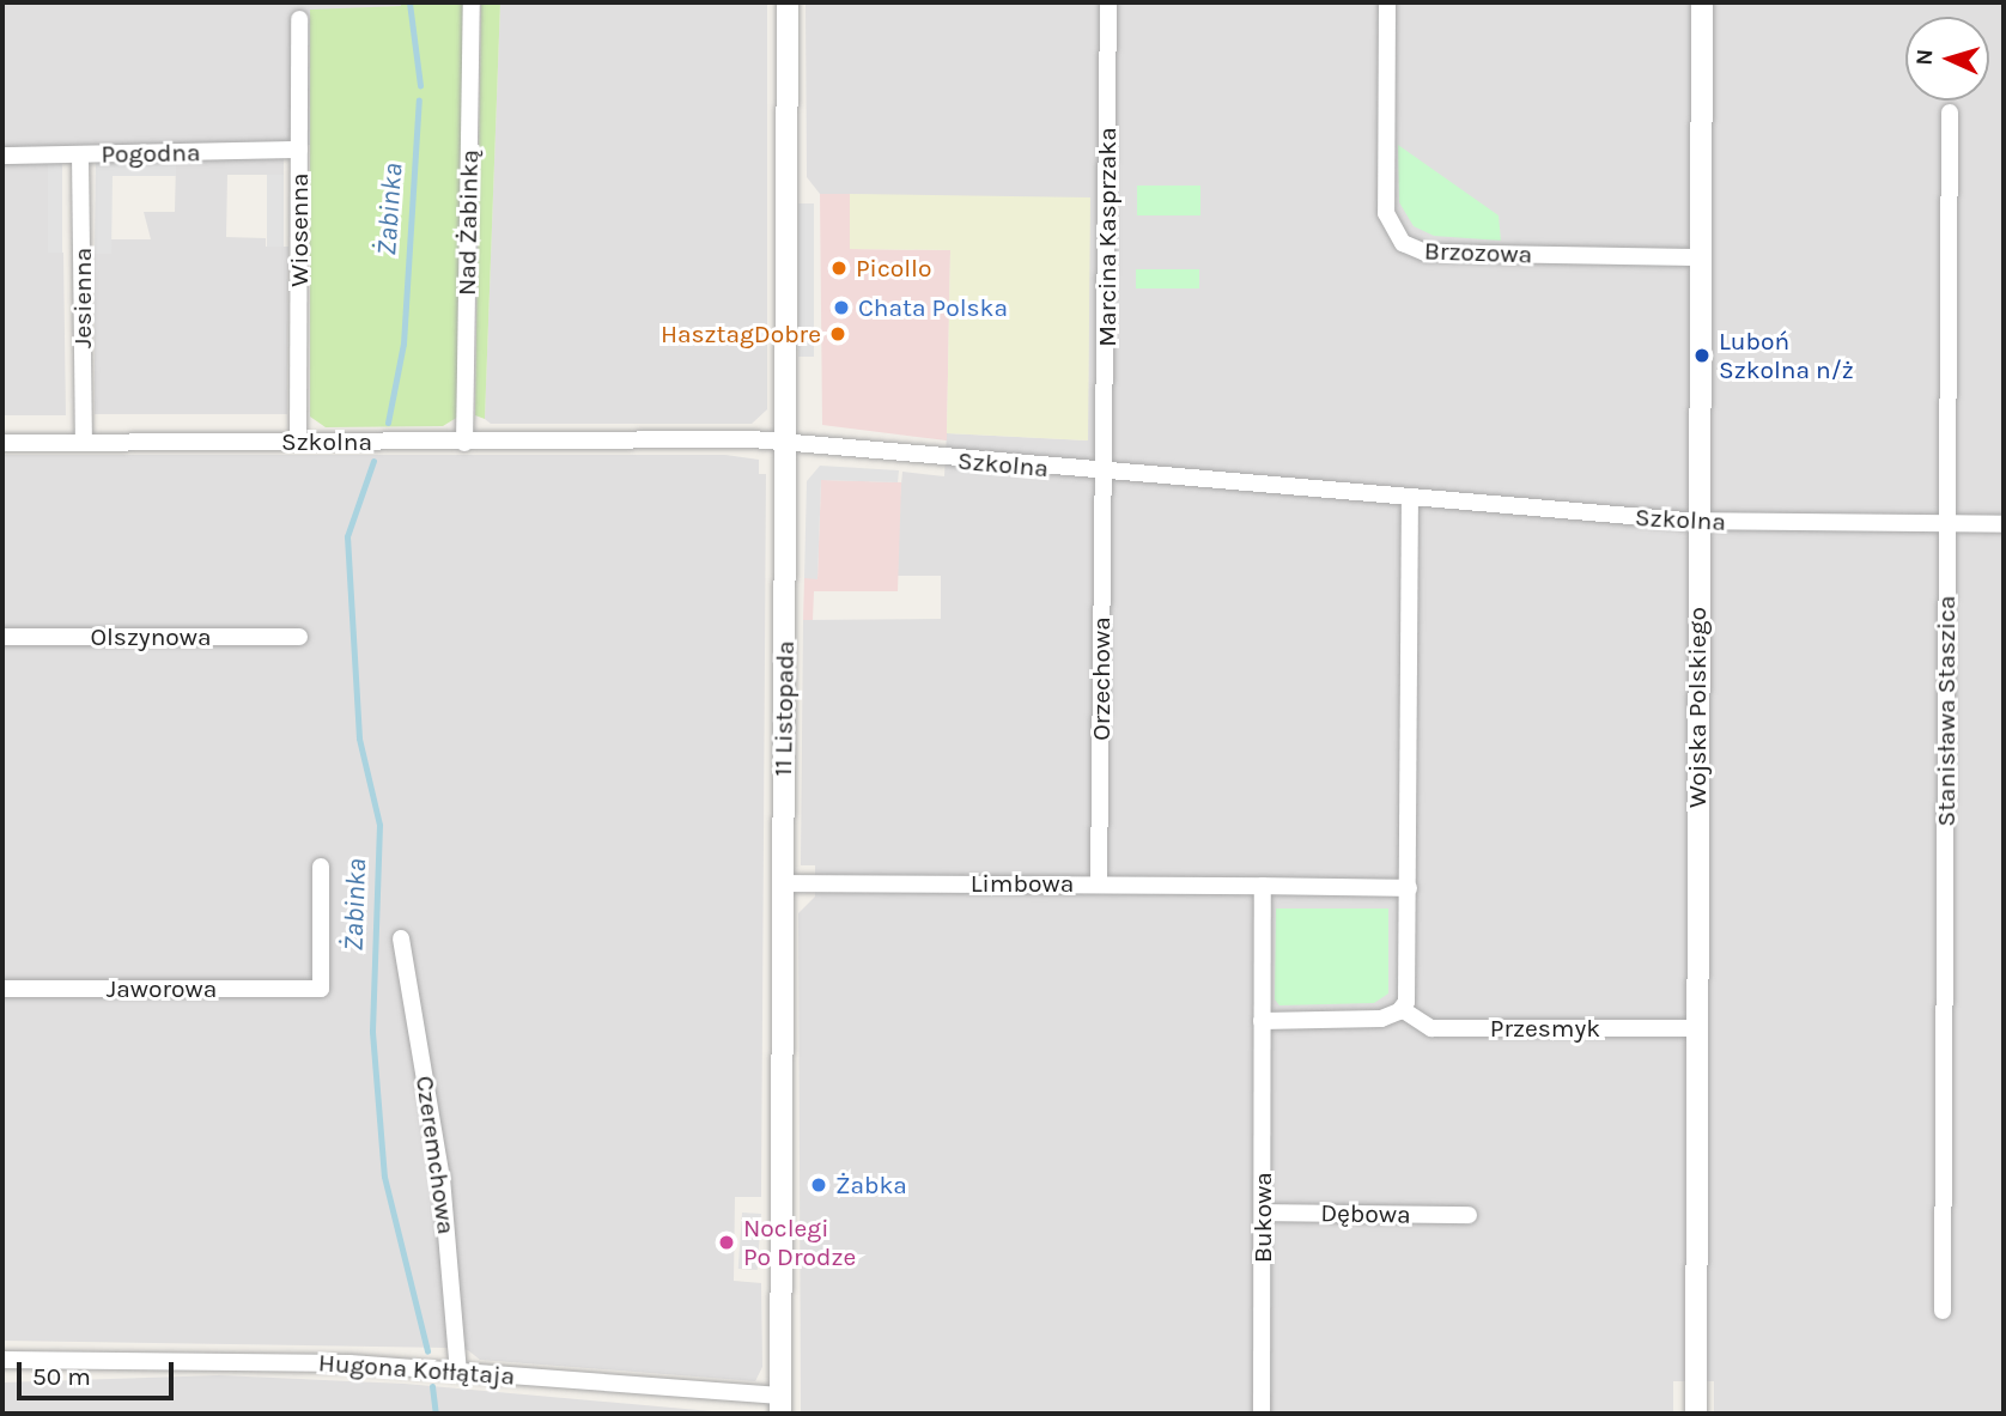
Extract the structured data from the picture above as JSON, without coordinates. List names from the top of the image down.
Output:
{
  "streets": {
    "street": [
      "Pogodna",
      "Nad Żabinką",
      "Wiosenna",
      "Marcina Kasprzaka",
      "Brzozowa",
      "Jesienna",
      "Szkolna",
      "Olszynowa",
      "Orzechowa",
      "Wojska Polskiego",
      "11 Listopada",
      "Stanisława Staszica",
      "Limbowa",
      "Jaworowa",
      "Przesmyk",
      "Czeremchowa",
      "Dębowa",
      "Bukowa",
      "Hugona Kołłątaja"
    ]
  },
  "crossings": [
    ["Pogodna", "Wiosenna"],
    ["Pogodna", "Jesienna"],
    ["Nad Żabinką", "Szkolna"],
    ["Wiosenna", "Szkolna"],
    ["Marcina Kasprzaka", "Szkolna"],
    ["Marcina Kasprzaka", "Orzechowa"],
    ["Brzozowa", "Wojska Polskiego"],
    ["Jesienna", "Szkolna"],
    ["Szkolna", "Orzechowa"],
    ["Szkolna", "Wojska Polskiego"],
    ["Szkolna", "11 Listopada"],
    ["Szkolna", "Stanisława Staszica"],
    ["Orzechowa", "Limbowa"],
    ["Wojska Polskiego", "Przesmyk"],
    ["11 Listopada", "Limbowa"],
    ["11 Listopada", "Hugona Kołłątaja"],
    ["Limbowa", "Bukowa"],
    ["Czeremchowa", "Hugona Kołłątaja"],
    ["Dębowa", "Bukowa"]
  ],
  "water": ["Żabinka"],
  "places": [
    "Picollo",
    "Chata Polska",
    "HasztagDobre",
    "Luboń Szkolna n/ż",
    "Żabka",
    "Noclegi Po Drodze"
  ],
  "scale_bar": "50 m",
  "north": "left"
}
